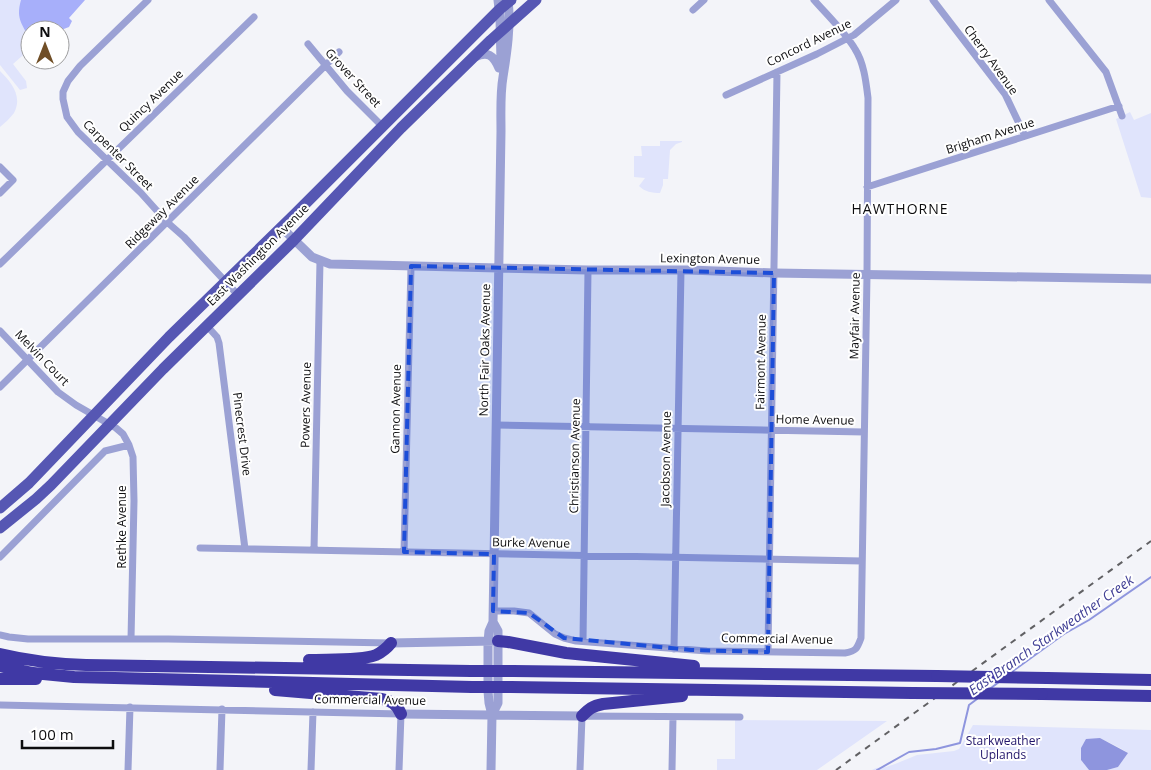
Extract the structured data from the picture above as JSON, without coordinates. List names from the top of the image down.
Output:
{
  "streets": {
    "main road": ["East Washington Avenue"],
    "street": [
      "Concord Avenue",
      "Cherry Avenue",
      "Grover Street",
      "Quincy Avenue",
      "Brigham Avenue",
      "Carpenter Street",
      "Ridgeway Avenue",
      "Lexington Avenue",
      "Mayfair Avenue",
      "North Fair Oaks Avenue",
      "Melvin Court",
      "Fairmont Avenue",
      "Powers Avenue",
      "Gannon Avenue",
      "Home Avenue",
      "Pinecrest Drive",
      "Christianson Avenue",
      "Jacobson Avenue",
      "Rethke Avenue",
      "Burke Avenue",
      "Commercial Avenue"
    ]
  },
  "crossings": [
    ["Concord Avenue", "Mayfair Avenue"],
    ["Concord Avenue", "Fairmont Avenue"],
    ["Cherry Avenue", "Brigham Avenue"],
    ["Grover Street", "Ridgeway Avenue"],
    ["Grover Street", "East Washington Avenue"],
    ["Quincy Avenue", "Carpenter Street"],
    ["Brigham Avenue", "Mayfair Avenue"],
    ["Carpenter Street", "Ridgeway Avenue"],
    ["Carpenter Street", "East Washington Avenue"],
    ["Ridgeway Avenue", "Melvin Court"],
    ["East Washington Avenue", "Lexington Avenue"],
    ["East Washington Avenue", "North Fair Oaks Avenue"],
    ["East Washington Avenue", "Melvin Court"],
    ["East Washington Avenue", "Pinecrest Drive"],
    ["Lexington Avenue", "Mayfair Avenue"],
    ["Lexington Avenue", "North Fair Oaks Avenue"],
    ["Lexington Avenue", "Fairmont Avenue"],
    ["Lexington Avenue", "Powers Avenue"],
    ["Lexington Avenue", "Gannon Avenue"],
    ["Lexington Avenue", "Christianson Avenue"],
    ["Lexington Avenue", "Jacobson Avenue"],
    ["Mayfair Avenue", "Home Avenue"],
    ["Mayfair Avenue", "Burke Avenue"],
    ["Mayfair Avenue", "Commercial Avenue"],
    ["North Fair Oaks Avenue", "Home Avenue"],
    ["North Fair Oaks Avenue", "Burke Avenue"],
    ["North Fair Oaks Avenue", "Commercial Avenue"],
    ["Fairmont Avenue", "Home Avenue"],
    ["Fairmont Avenue", "Burke Avenue"],
    ["Fairmont Avenue", "Commercial Avenue"],
    ["Powers Avenue", "Burke Avenue"],
    ["Gannon Avenue", "Burke Avenue"],
    ["Home Avenue", "Christianson Avenue"],
    ["Home Avenue", "Jacobson Avenue"],
    ["Pinecrest Drive", "Burke Avenue"],
    ["Christianson Avenue", "Burke Avenue"],
    ["Christianson Avenue", "Commercial Avenue"],
    ["Jacobson Avenue", "Burke Avenue"],
    ["Jacobson Avenue", "Commercial Avenue"]
  ],
  "districts": ["HAWTHORNE"],
  "water": ["East Branch Starkweather Creek"],
  "parks": ["Starkweather Uplands"],
  "scale_bar": "100 m",
  "north": "top"
}
